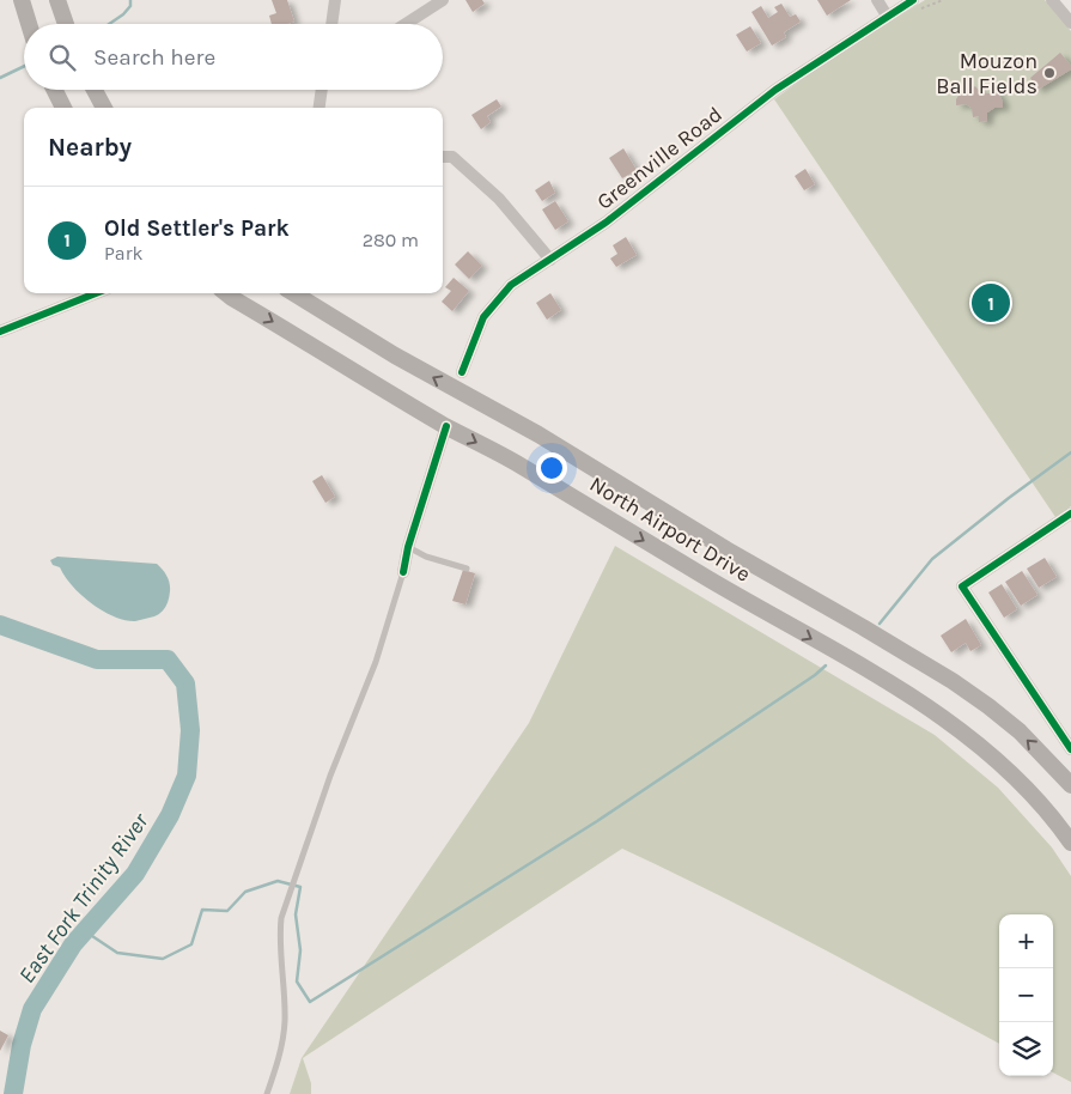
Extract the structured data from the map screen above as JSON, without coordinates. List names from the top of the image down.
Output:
{
  "streets": {
    "main road": ["North Airport Drive"],
    "street": ["Greenville Road"]
  },
  "water": ["East Fork Trinity River"],
  "places": ["Mouzon Ball Fields"],
  "page": {
    "search": "Search here",
    "heading": "Nearby",
    "list": [
      {
        "mark": "1",
        "name": "Old Settler's Park",
        "note": "Park",
        "value": "280 m"
      }
    ],
    "pins": "1",
    "map_buttons": ["+", "−"]
  }
}
